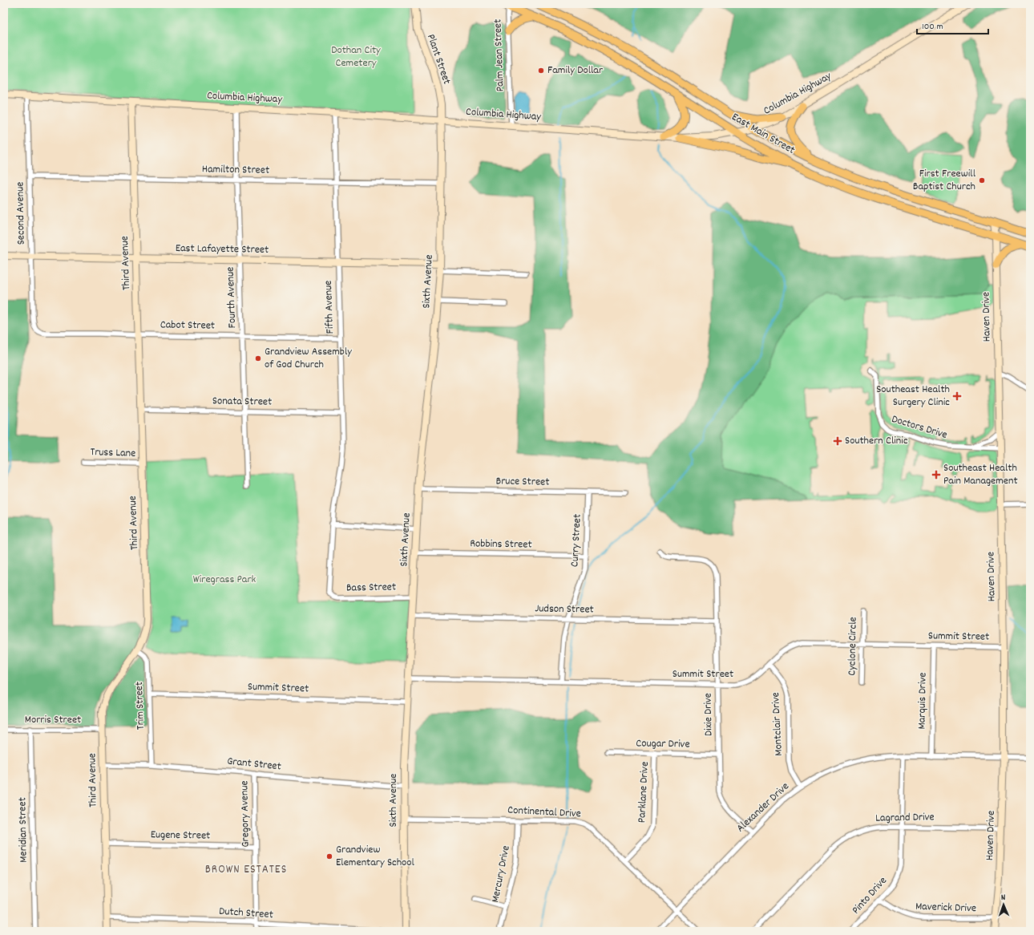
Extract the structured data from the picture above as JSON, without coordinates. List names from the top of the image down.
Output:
{
  "streets": {
    "main road": ["East Main Street"],
    "street": [
      "Palm Jean Street",
      "Plant Street",
      "Columbia Highway",
      "Hamilton Street",
      "Second Avenue",
      "East Lafayette Street",
      "Third Avenue",
      "Sixth Avenue",
      "Fourth Avenue",
      "Fifth Avenue",
      "Haven Drive",
      "Cabot Street",
      "Sonata Street",
      "Doctors Drive",
      "Truss Lane",
      "Bruce Street",
      "Curry Street",
      "Robbins Street",
      "Bass Street",
      "Judson Street",
      "Summit Street",
      "Cyclone Circle",
      "Marquis Drive",
      "Trim Street",
      "Dixie Drive",
      "Morris Street",
      "Montclair Drive",
      "Cougar Drive",
      "Grant Street",
      "Parklane Drive",
      "Alexander Drive",
      "Continental Drive",
      "Gregory Avenue",
      "Lagrand Drive",
      "Meridian Street",
      "Eugene Street",
      "Mercury Drive",
      "Pinto Drive",
      "Maverick Drive",
      "Dutch Street"
    ]
  },
  "crossings": [
    ["Palm Jean Street", "Columbia Highway"],
    ["Palm Jean Street", "East Main Street"],
    ["Plant Street", "Columbia Highway"],
    ["Plant Street", "Sixth Avenue"],
    ["Columbia Highway", "East Main Street"],
    ["Columbia Highway", "Second Avenue"],
    ["Columbia Highway", "Third Avenue"],
    ["Columbia Highway", "Fourth Avenue"],
    ["Columbia Highway", "Fifth Avenue"],
    ["East Main Street", "Haven Drive"],
    ["Hamilton Street", "Second Avenue"],
    ["Hamilton Street", "Third Avenue"],
    ["Hamilton Street", "Sixth Avenue"],
    ["Hamilton Street", "Fourth Avenue"],
    ["Hamilton Street", "Fifth Avenue"],
    ["Second Avenue", "East Lafayette Street"],
    ["Second Avenue", "Cabot Street"],
    ["East Lafayette Street", "Third Avenue"],
    ["East Lafayette Street", "Sixth Avenue"],
    ["East Lafayette Street", "Fourth Avenue"],
    ["East Lafayette Street", "Fifth Avenue"],
    ["Third Avenue", "Cabot Street"],
    ["Third Avenue", "Sonata Street"],
    ["Third Avenue", "Truss Lane"],
    ["Third Avenue", "Trim Street"],
    ["Third Avenue", "Morris Street"],
    ["Third Avenue", "Grant Street"],
    ["Third Avenue", "Eugene Street"],
    ["Third Avenue", "Dutch Street"],
    ["Sixth Avenue", "Bruce Street"],
    ["Sixth Avenue", "Robbins Street"],
    ["Sixth Avenue", "Bass Street"],
    ["Sixth Avenue", "Judson Street"],
    ["Sixth Avenue", "Summit Street"],
    ["Sixth Avenue", "Grant Street"],
    ["Sixth Avenue", "Continental Drive"],
    ["Fourth Avenue", "Cabot Street"],
    ["Fourth Avenue", "Sonata Street"],
    ["Fifth Avenue", "Cabot Street"],
    ["Fifth Avenue", "Sonata Street"],
    ["Fifth Avenue", "Bass Street"],
    ["Haven Drive", "Doctors Drive"],
    ["Haven Drive", "Summit Street"],
    ["Haven Drive", "Alexander Drive"],
    ["Haven Drive", "Lagrand Drive"],
    ["Haven Drive", "Maverick Drive"],
    ["Bruce Street", "Curry Street"],
    ["Curry Street", "Robbins Street"],
    ["Curry Street", "Judson Street"],
    ["Curry Street", "Summit Street"],
    ["Judson Street", "Dixie Drive"],
    ["Summit Street", "Cyclone Circle"],
    ["Summit Street", "Marquis Drive"],
    ["Summit Street", "Trim Street"],
    ["Summit Street", "Dixie Drive"],
    ["Summit Street", "Montclair Drive"],
    ["Marquis Drive", "Alexander Drive"],
    ["Trim Street", "Grant Street"],
    ["Dixie Drive", "Cougar Drive"],
    ["Dixie Drive", "Alexander Drive"],
    ["Morris Street", "Meridian Street"],
    ["Montclair Drive", "Alexander Drive"],
    ["Cougar Drive", "Parklane Drive"],
    ["Grant Street", "Gregory Avenue"],
    ["Parklane Drive", "Continental Drive"],
    ["Alexander Drive", "Continental Drive"],
    ["Alexander Drive", "Pinto Drive"],
    ["Continental Drive", "Mercury Drive"],
    ["Gregory Avenue", "Eugene Street"],
    ["Gregory Avenue", "Dutch Street"],
    ["Lagrand Drive", "Pinto Drive"],
    ["Pinto Drive", "Maverick Drive"]
  ],
  "districts": ["BROWN ESTATES"],
  "parks": ["Dothan City Cemetery", "Wiregrass Park"],
  "places": {
    "other": [
      "Family Dollar",
      "First Freewill Baptist Church",
      "Grandview Assembly of God Church",
      "Grandview Elementary School"
    ],
    "health": ["Southeast Health Surgery Clinic", "Southern Clinic", "Southeast Health Pain Management"]
  },
  "scale_bar": "100 m",
  "north": "top"
}
